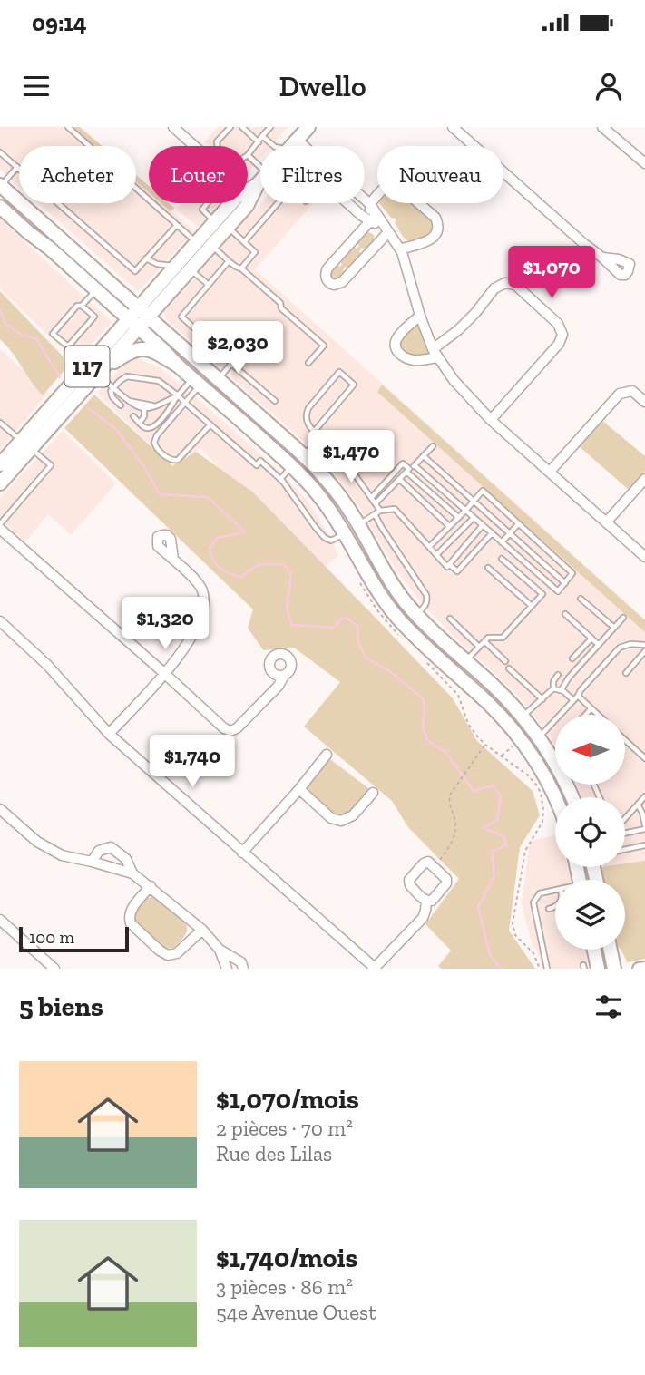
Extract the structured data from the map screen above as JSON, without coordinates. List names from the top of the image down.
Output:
{
  "streets": {
    "main road": ["117"]
  },
  "scale_bar": "100 m",
  "north": "left",
  "page": {
    "status": "09:14",
    "header": "Dwello",
    "chip": [
      "Acheter",
      "Louer",
      "Filtres",
      "Nouveau"
    ],
    "price": [
      "$1,070",
      "$2,030",
      "$1,470",
      "$1,320",
      "$1,740"
    ],
    "scale": "100 m",
    "heading": "5 biens",
    "list": [
      {
        "name": "$1,070/mois",
        "note": "2 pièces · 70 m² · Rue des Lilas"
      },
      {
        "name": "$1,740/mois",
        "note": "3 pièces · 86 m² · 54e Avenue Ouest"
      }
    ]
  }
}
